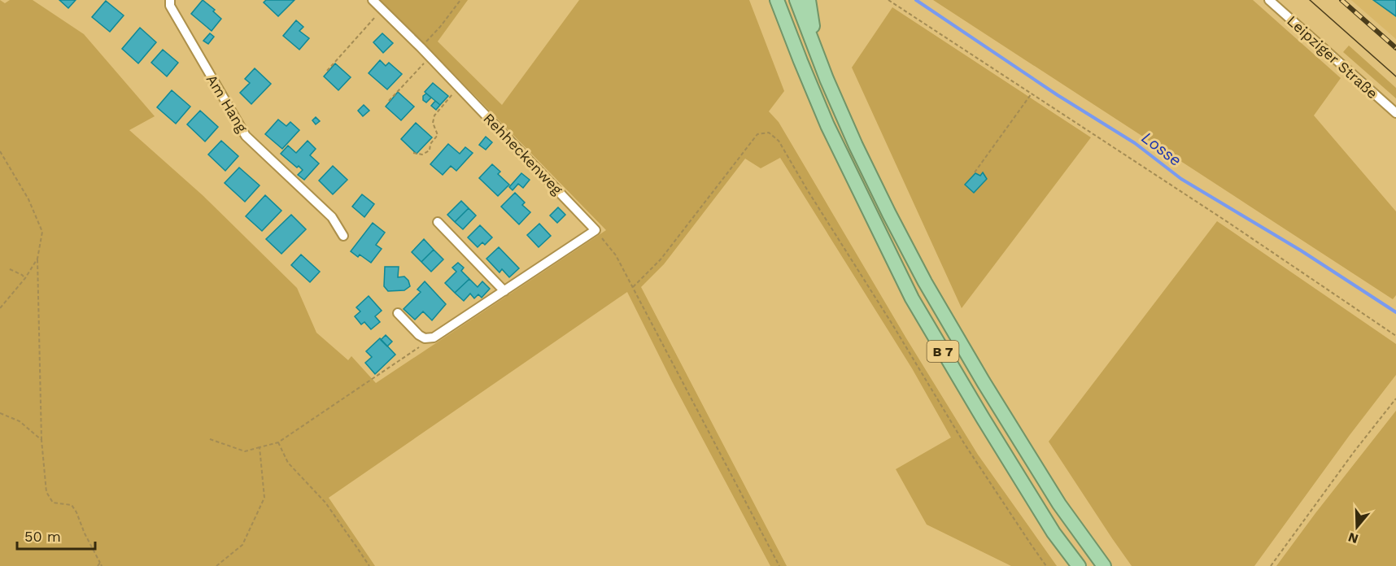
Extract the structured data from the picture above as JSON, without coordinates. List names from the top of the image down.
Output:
{
  "streets": {
    "highway": ["B 7"],
    "street": ["Leipziger Straße", "Am Hang", "Rehheckenweg"]
  },
  "water": ["Losse"],
  "scale_bar": "50 m",
  "north": "bottom"
}
